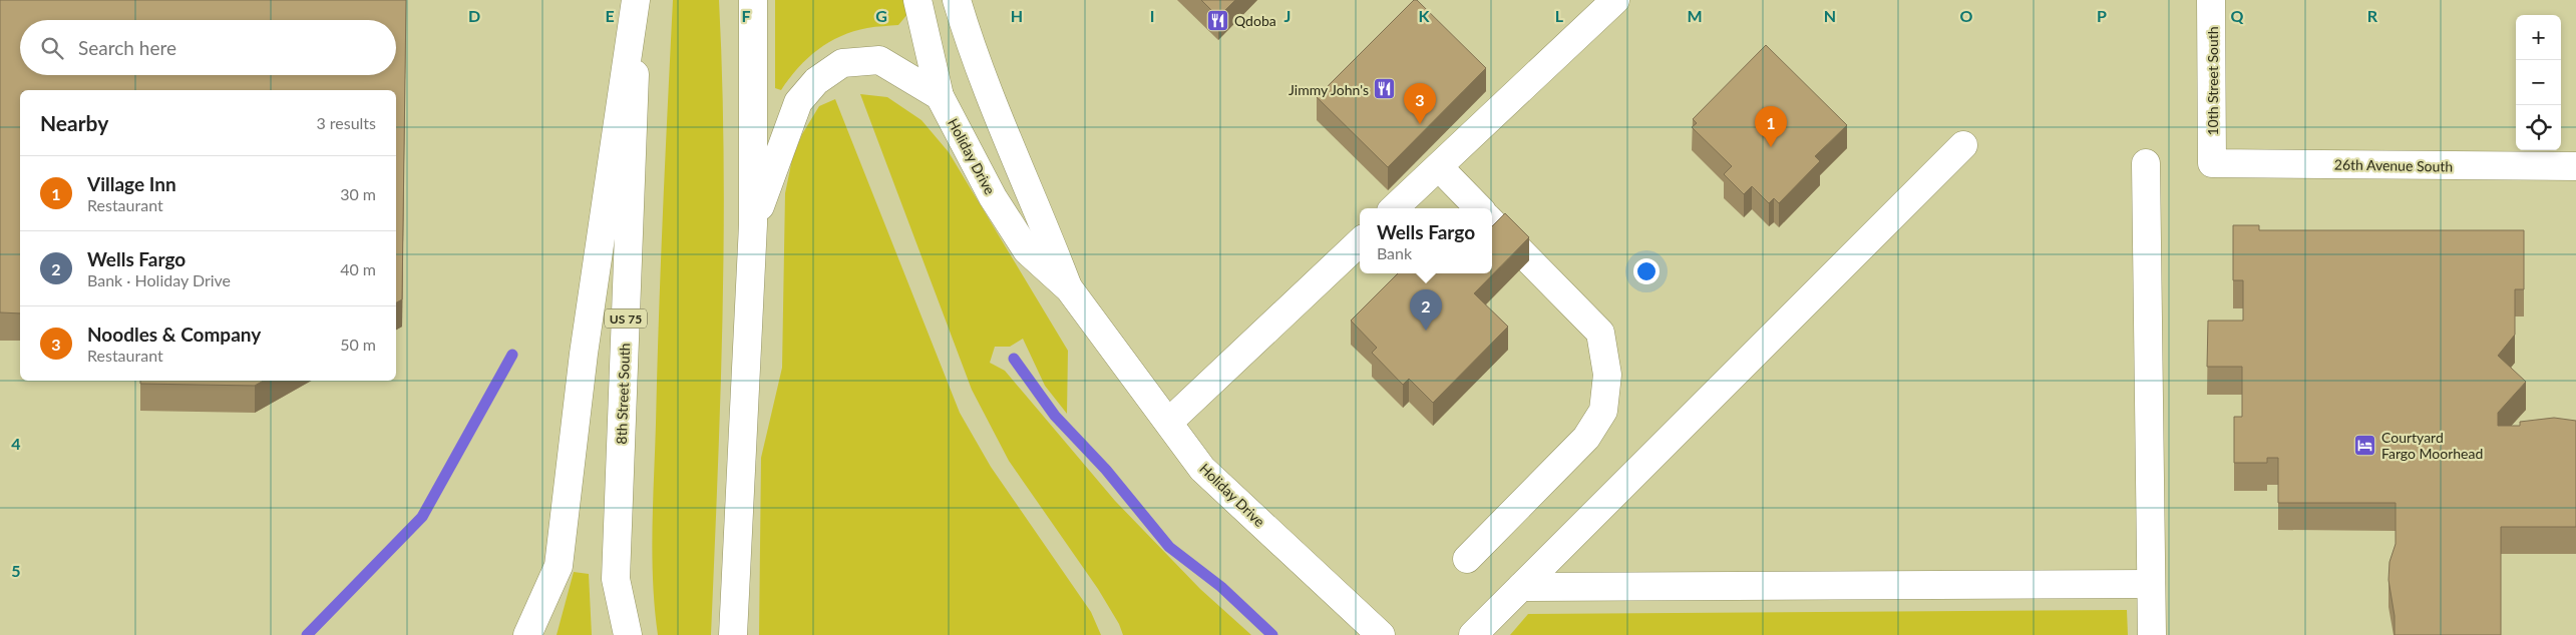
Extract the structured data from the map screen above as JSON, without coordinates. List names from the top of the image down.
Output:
{
  "streets": {
    "main road": [
      "10th Street South",
      "Holiday Drive",
      "26th Avenue South",
      "US 75",
      "8th Street South"
    ]
  },
  "crossings": [
    ["10th Street South", "26th Avenue South"]
  ],
  "places": {
    "restaurant": ["Qdoba", "Jimmy John's"],
    "hotel": ["Courtyard Fargo Moorhead"]
  },
  "page": {
    "map_buttons": ["+", "−"],
    "search": "Search here",
    "pins": ["3", "1", "2"],
    "heading": ["Nearby", "3 results"],
    "list": [
      {
        "mark": "1",
        "name": "Village Inn",
        "note": "Restaurant",
        "value": "30 m"
      },
      {
        "mark": "2",
        "name": "Wells Fargo",
        "note": "Bank · Holiday Drive",
        "value": "40 m"
      },
      {
        "mark": "3",
        "name": "Noodles & Company",
        "note": "Restaurant",
        "value": "50 m"
      }
    ],
    "popup": ["Wells Fargo", "Bank"]
  },
  "grid": {
    "columns": [
      "D",
      "E",
      "F",
      "G",
      "H",
      "I",
      "J",
      "K",
      "L",
      "M",
      "N",
      "O",
      "P",
      "Q",
      "R"
    ],
    "rows": ["4", "5"]
  }
}
